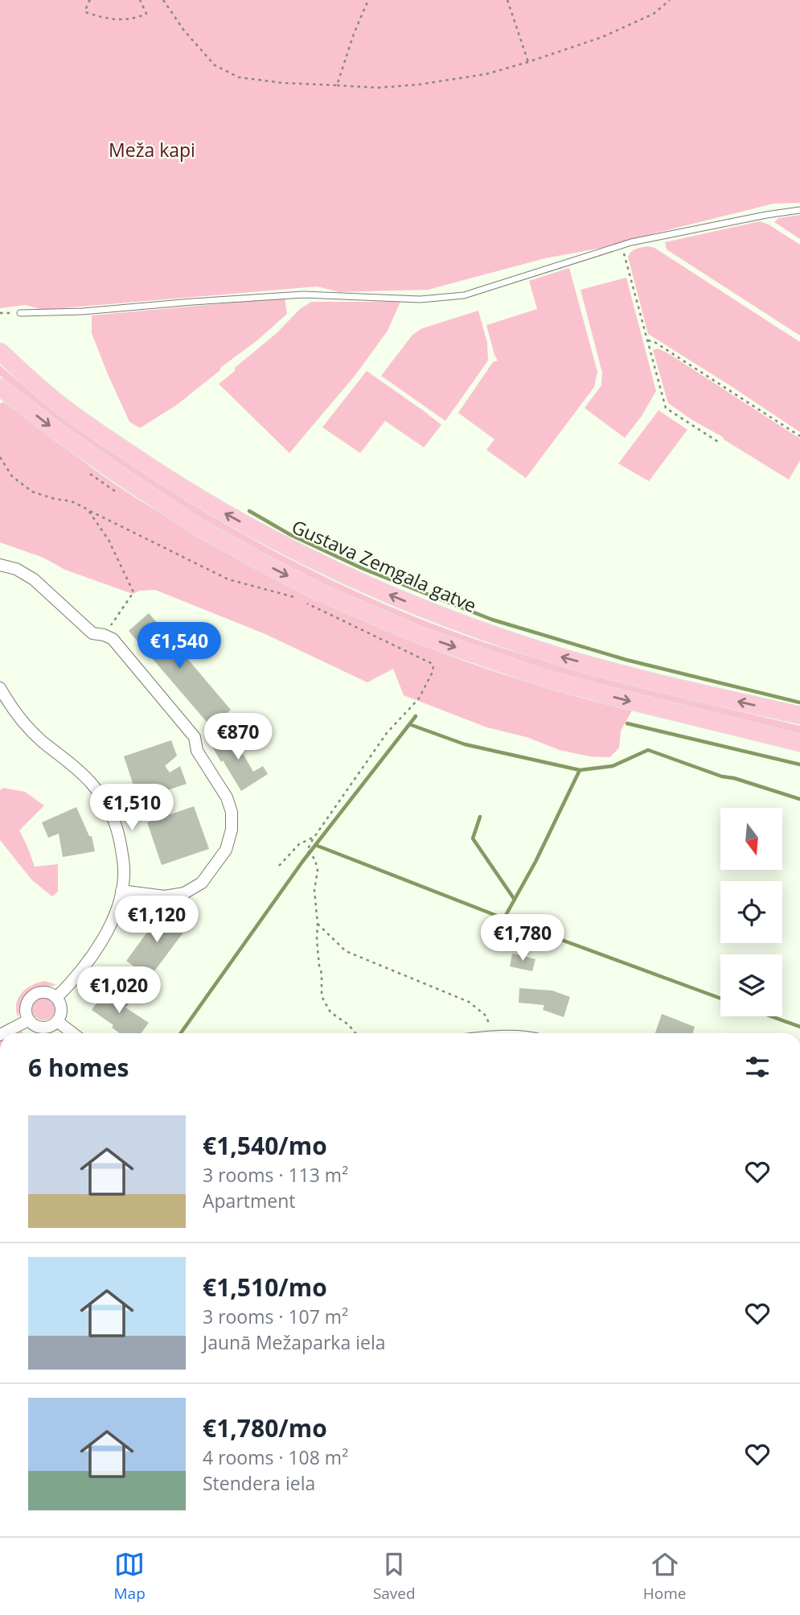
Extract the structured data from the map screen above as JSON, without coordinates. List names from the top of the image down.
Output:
{
  "streets": {
    "main road": ["Gustava Zemgala gatve"]
  },
  "parks": ["Meža kapi"],
  "north": "bottom",
  "page": {
    "price": [
      "€1,540",
      "€870",
      "€1,510",
      "€1,120",
      "€1,780",
      "€1,020"
    ],
    "heading": "6 homes",
    "list": [
      {
        "name": "€1,540/mo",
        "note": "3 rooms · 113 m² · Apartment"
      },
      {
        "name": "€1,510/mo",
        "note": "3 rooms · 107 m² · Jaunā Mežaparka iela"
      },
      {
        "name": "€1,780/mo",
        "note": "4 rooms · 108 m² · Stendera iela"
      }
    ],
    "tabs": ["Map", "Saved", "Home"]
  }
}
